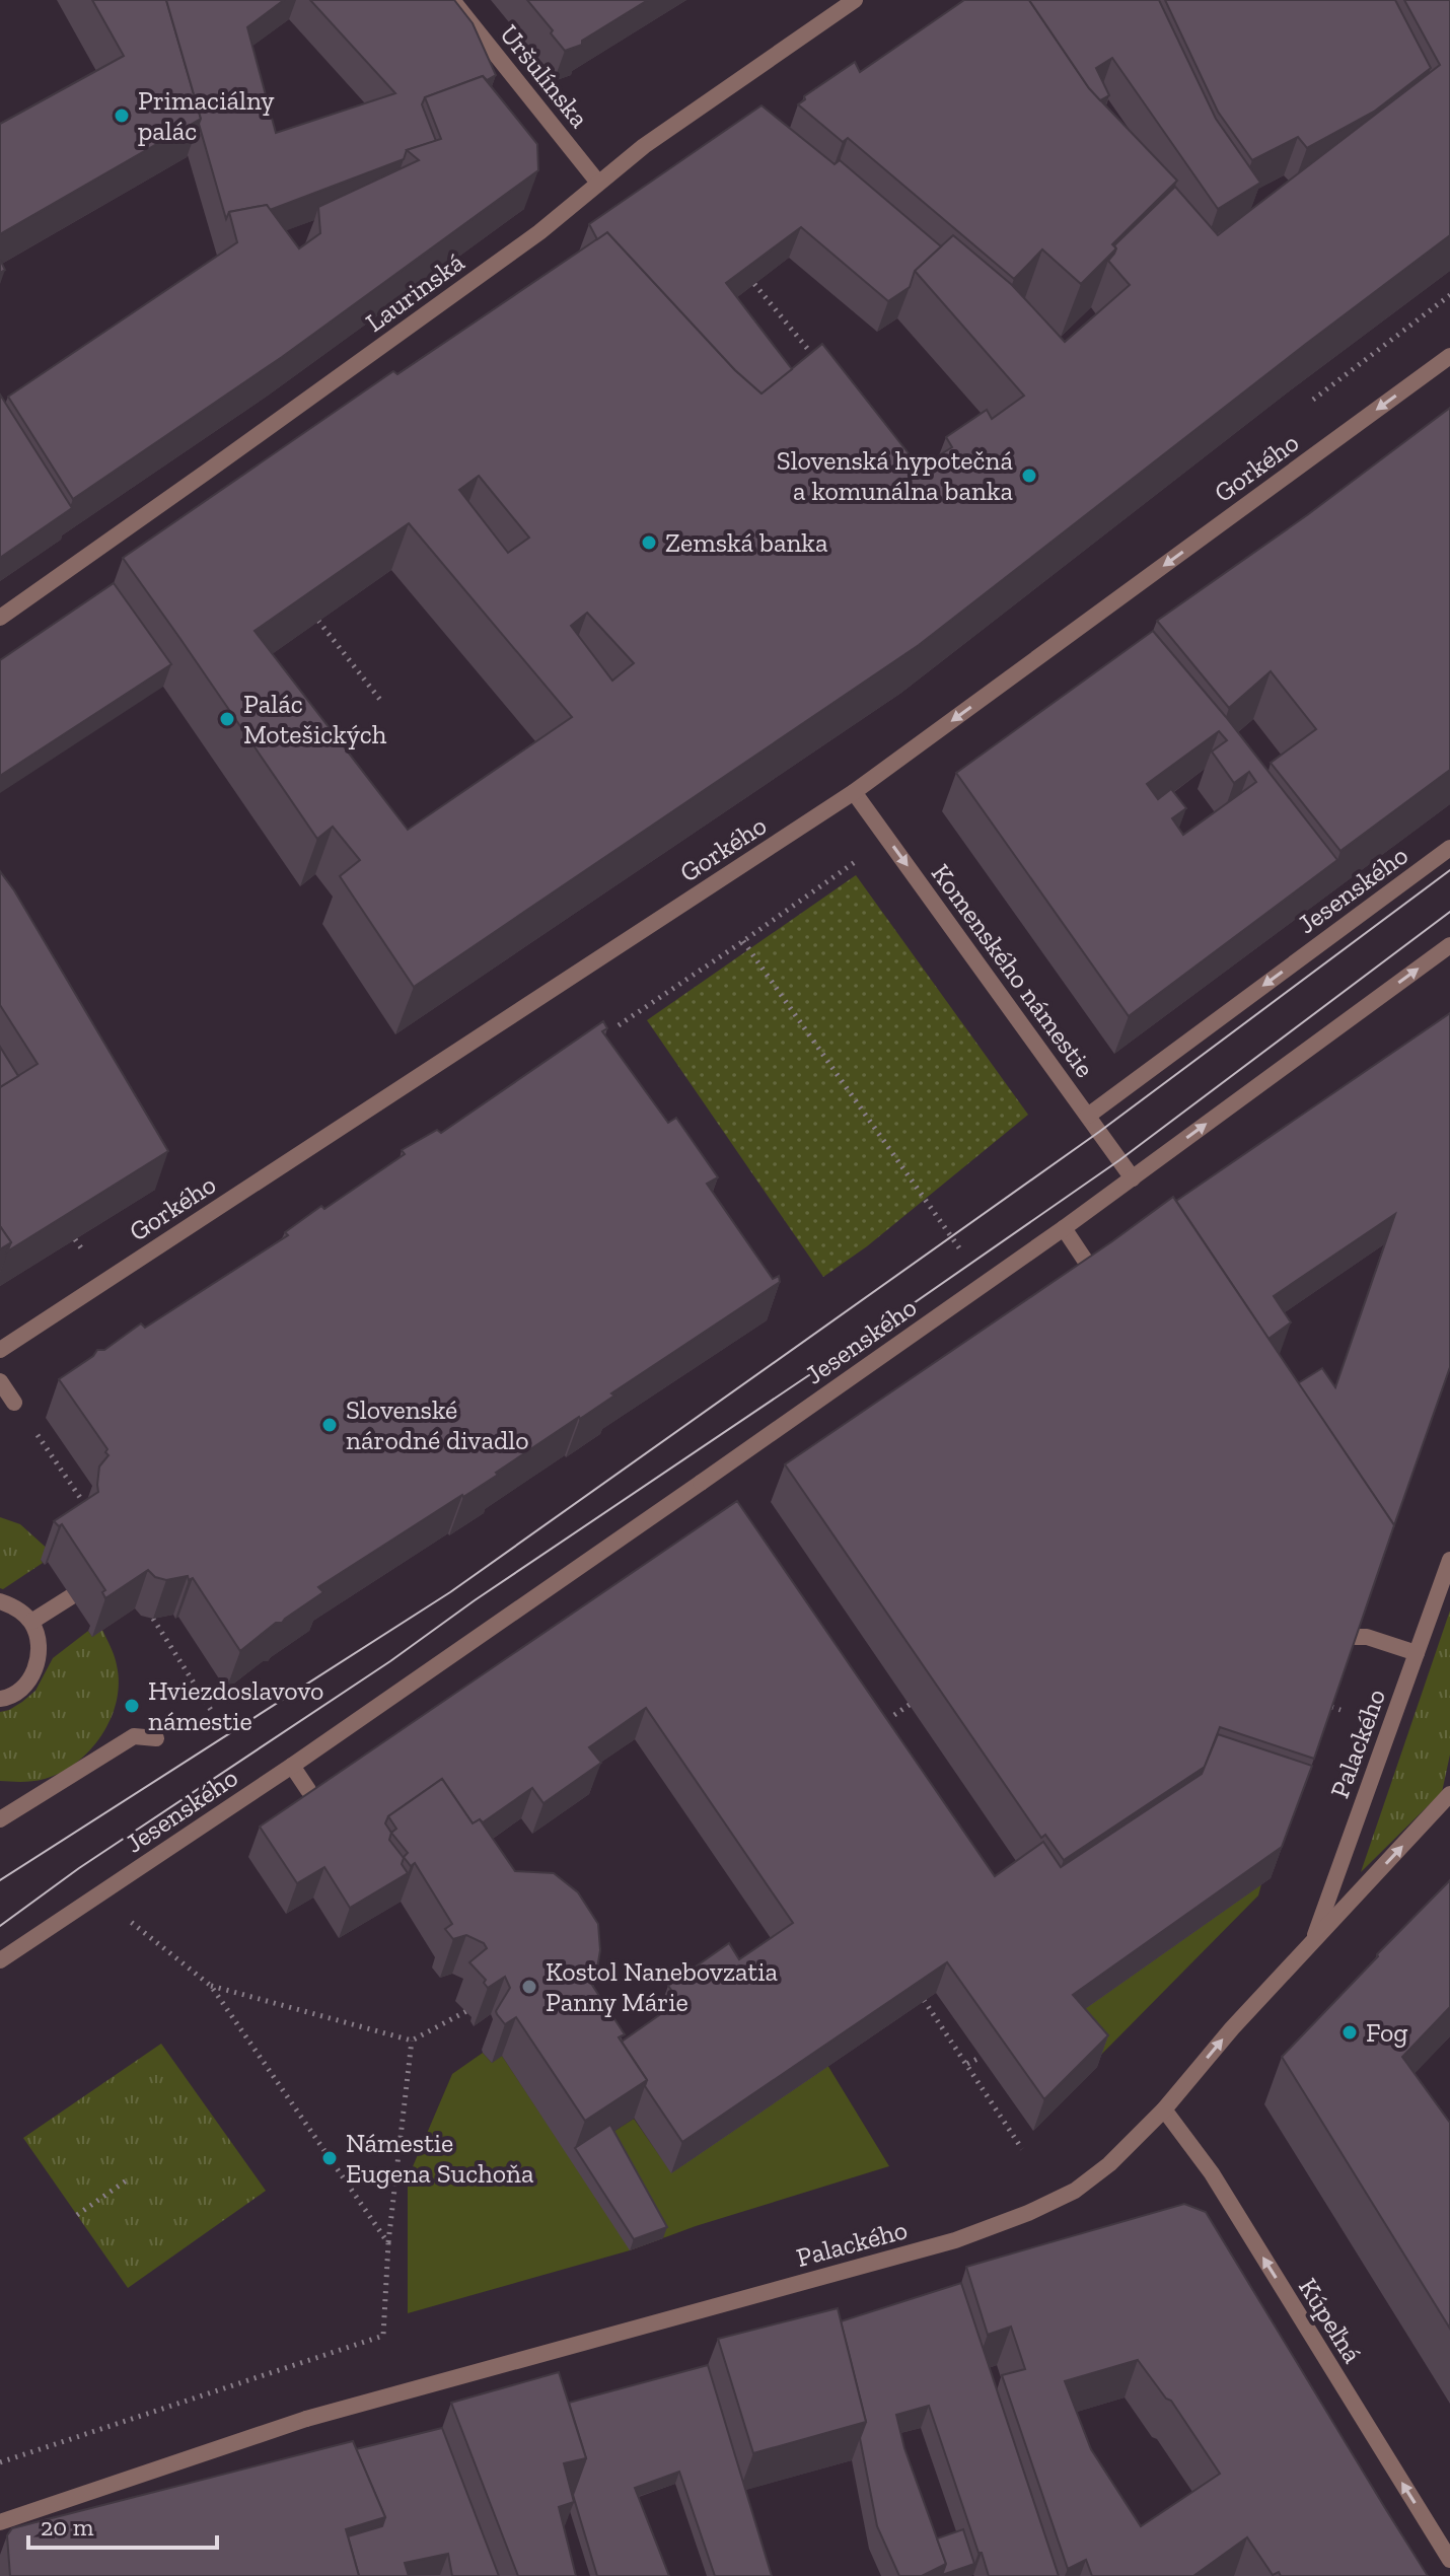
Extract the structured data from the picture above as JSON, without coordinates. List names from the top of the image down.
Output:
{
  "streets": {
    "street": [
      "Uršulínska",
      "Laurinská",
      "Gorkého",
      "Jesenského",
      "Komenského námestie",
      "Palackého",
      "Kúpeľná"
    ]
  },
  "crossings": [
    ["Uršulínska", "Laurinská"],
    ["Gorkého", "Komenského námestie"],
    ["Jesenského", "Komenského námestie"],
    ["Palackého", "Kúpeľná"]
  ],
  "one_way": ["Gorkého", "Komenského námestie", "Kúpeľná"],
  "places": [
    "Primaciálny palác",
    "Slovenská hypotečná a komunálna banka",
    "Zemská banka",
    "Palác Motešických",
    "Slovenské národné divadlo",
    "Hviezdoslavovo námestie",
    "Kostol Nanebovzatia Panny Márie",
    "Fog",
    "Námestie Eugena Suchoňa"
  ],
  "scale_bar": "20 m"
}
